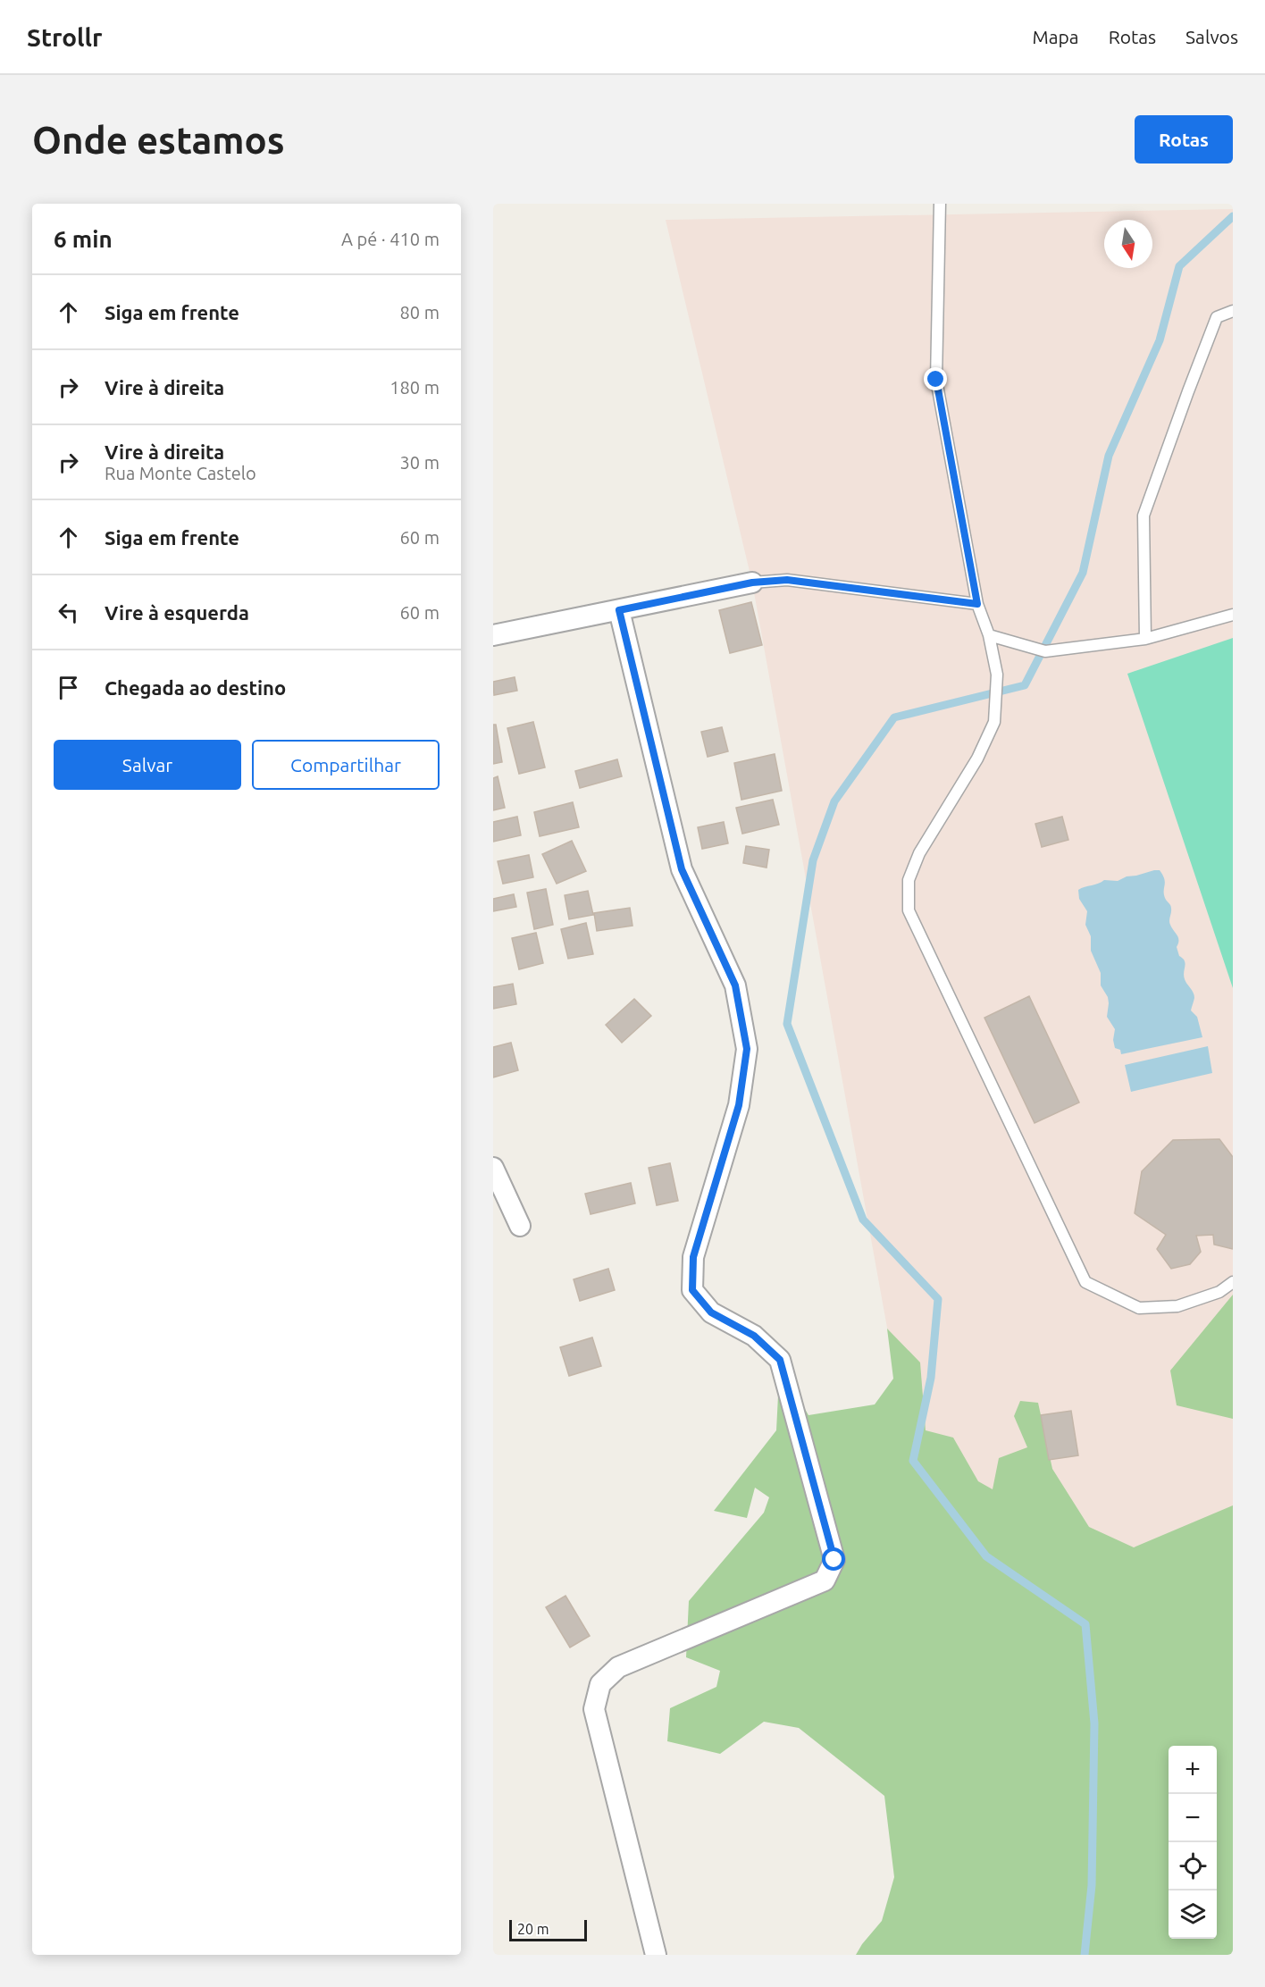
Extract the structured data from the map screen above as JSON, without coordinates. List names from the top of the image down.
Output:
{
  "scale_bar": "20 m",
  "north": "bottom",
  "page": {
    "header": "Strollr",
    "nav": ["Mapa", "Rotas", "Salvos"],
    "buttons": [
      "Rotas",
      ["Salvar", "Compartilhar"]
    ],
    "title": "Onde estamos",
    "heading": ["6 min", "A pé · 410 m"],
    "list": [
      ["Siga em frente", "80 m"],
      ["Vire à direita", "180 m"],
      ["Vire à direita", "Rua Monte Castelo", "30 m"],
      ["Siga em frente", "60 m"],
      ["Vire à esquerda", "60 m"],
      "Chegada ao destino"
    ],
    "map_buttons": ["+", "−"],
    "scale": "20 m"
  }
}
